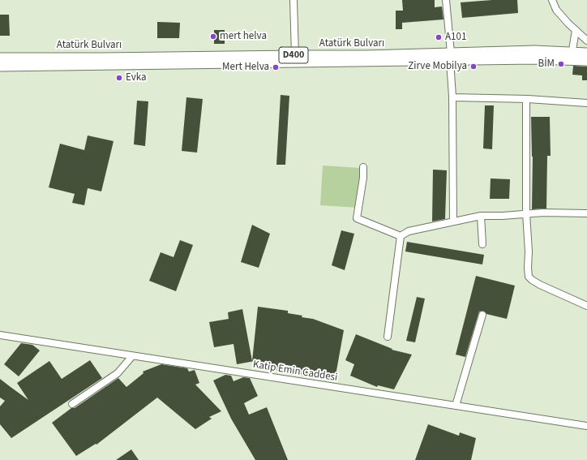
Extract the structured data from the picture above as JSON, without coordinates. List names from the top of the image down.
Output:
{
  "streets": {
    "main road": ["Atatürk Bulvarı", "D400"],
    "street": ["Katip Emin Caddesi"]
  },
  "places": [
    "mert helva",
    "A101",
    "BİM",
    "Zirve Mobilya",
    "Mert Helva",
    "Evka"
  ]
}
